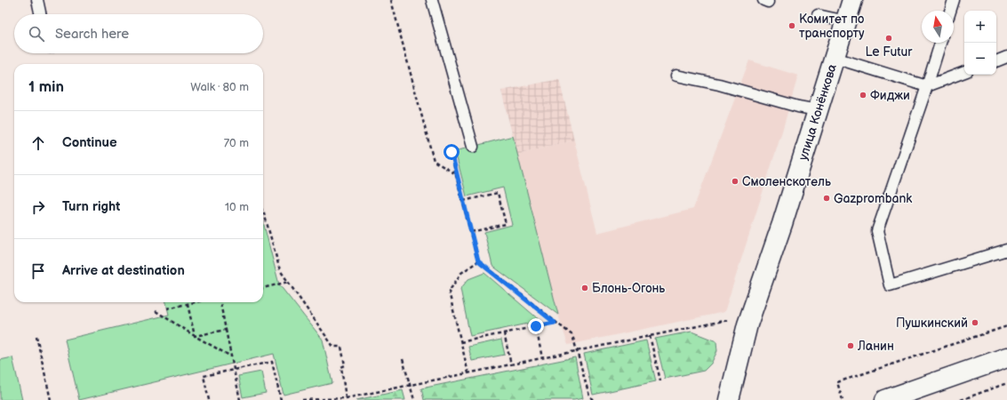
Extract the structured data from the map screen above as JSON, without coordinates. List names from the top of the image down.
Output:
{
  "streets": {
    "street": ["улица Конёнкова"]
  },
  "places": [
    "Комитет по транспорту",
    "Le Futur",
    "Фиджи",
    "Смоленскотель",
    "Gazprombank",
    "Блонь-Огонь",
    "Пушкинский",
    "Ланин"
  ],
  "north": "top",
  "page": {
    "map_buttons": ["+", "−"],
    "search": "Search here",
    "heading": ["1 min", "Walk · 80 m"],
    "list": [
      ["Continue", "70 m"],
      ["Turn right", "10 m"],
      "Arrive at destination"
    ]
  }
}
